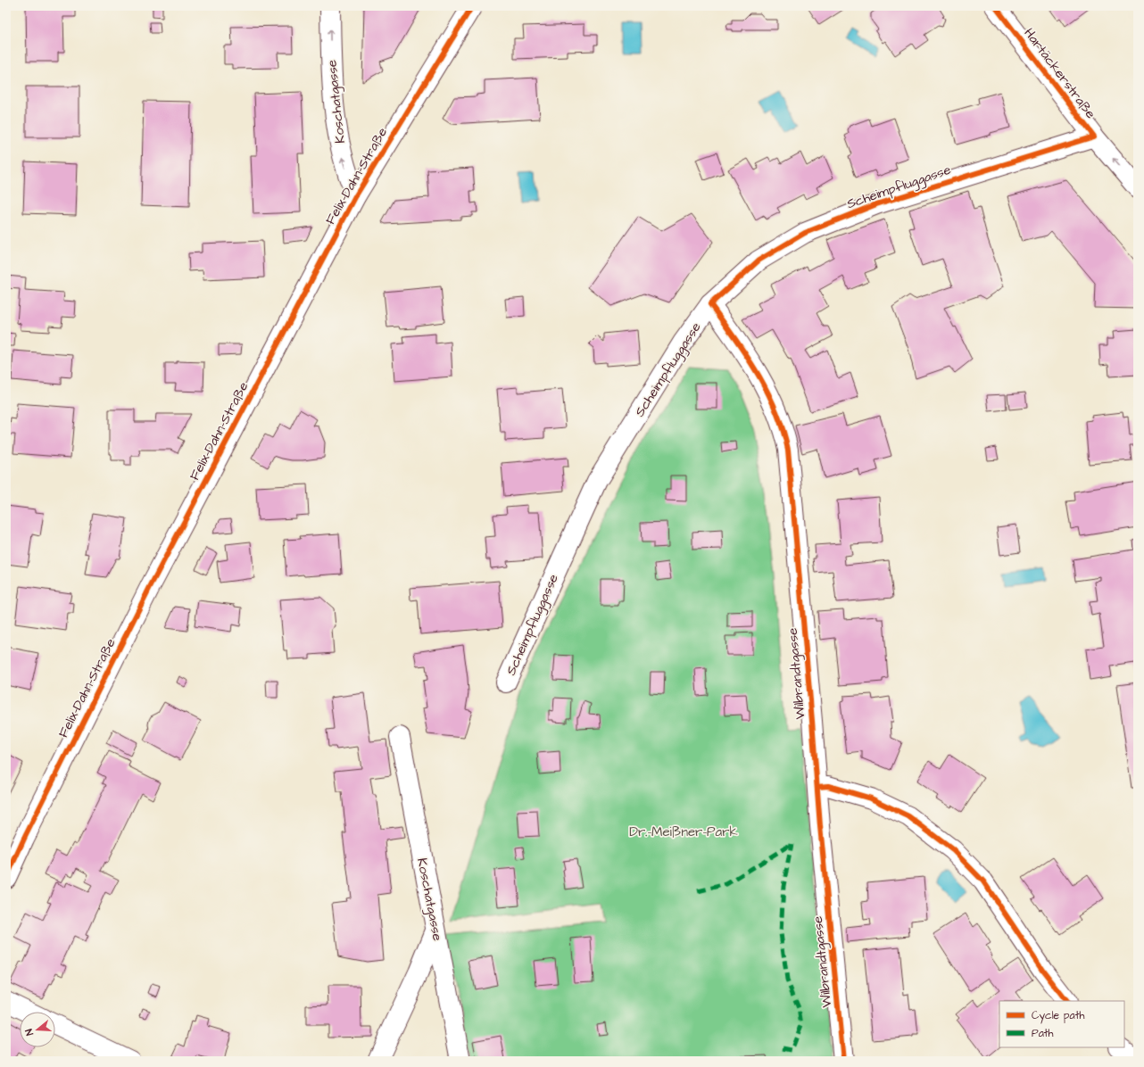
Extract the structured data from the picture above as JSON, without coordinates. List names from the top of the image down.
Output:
{
  "streets": {
    "street": [
      "Hartäckerstraße",
      "Koschatgasse",
      "Felix-Dahn-Straße",
      "Scheimpfluggasse",
      "Wilbrandtgasse"
    ]
  },
  "crossings": [
    ["Hartäckerstraße", "Scheimpfluggasse"],
    ["Koschatgasse", "Felix-Dahn-Straße"],
    ["Scheimpfluggasse", "Wilbrandtgasse"]
  ],
  "one_way": ["Koschatgasse"],
  "parks": ["Dr.-Meißner-Park"],
  "legend": ["Cycle path", "Path"],
  "north": "left"
}
